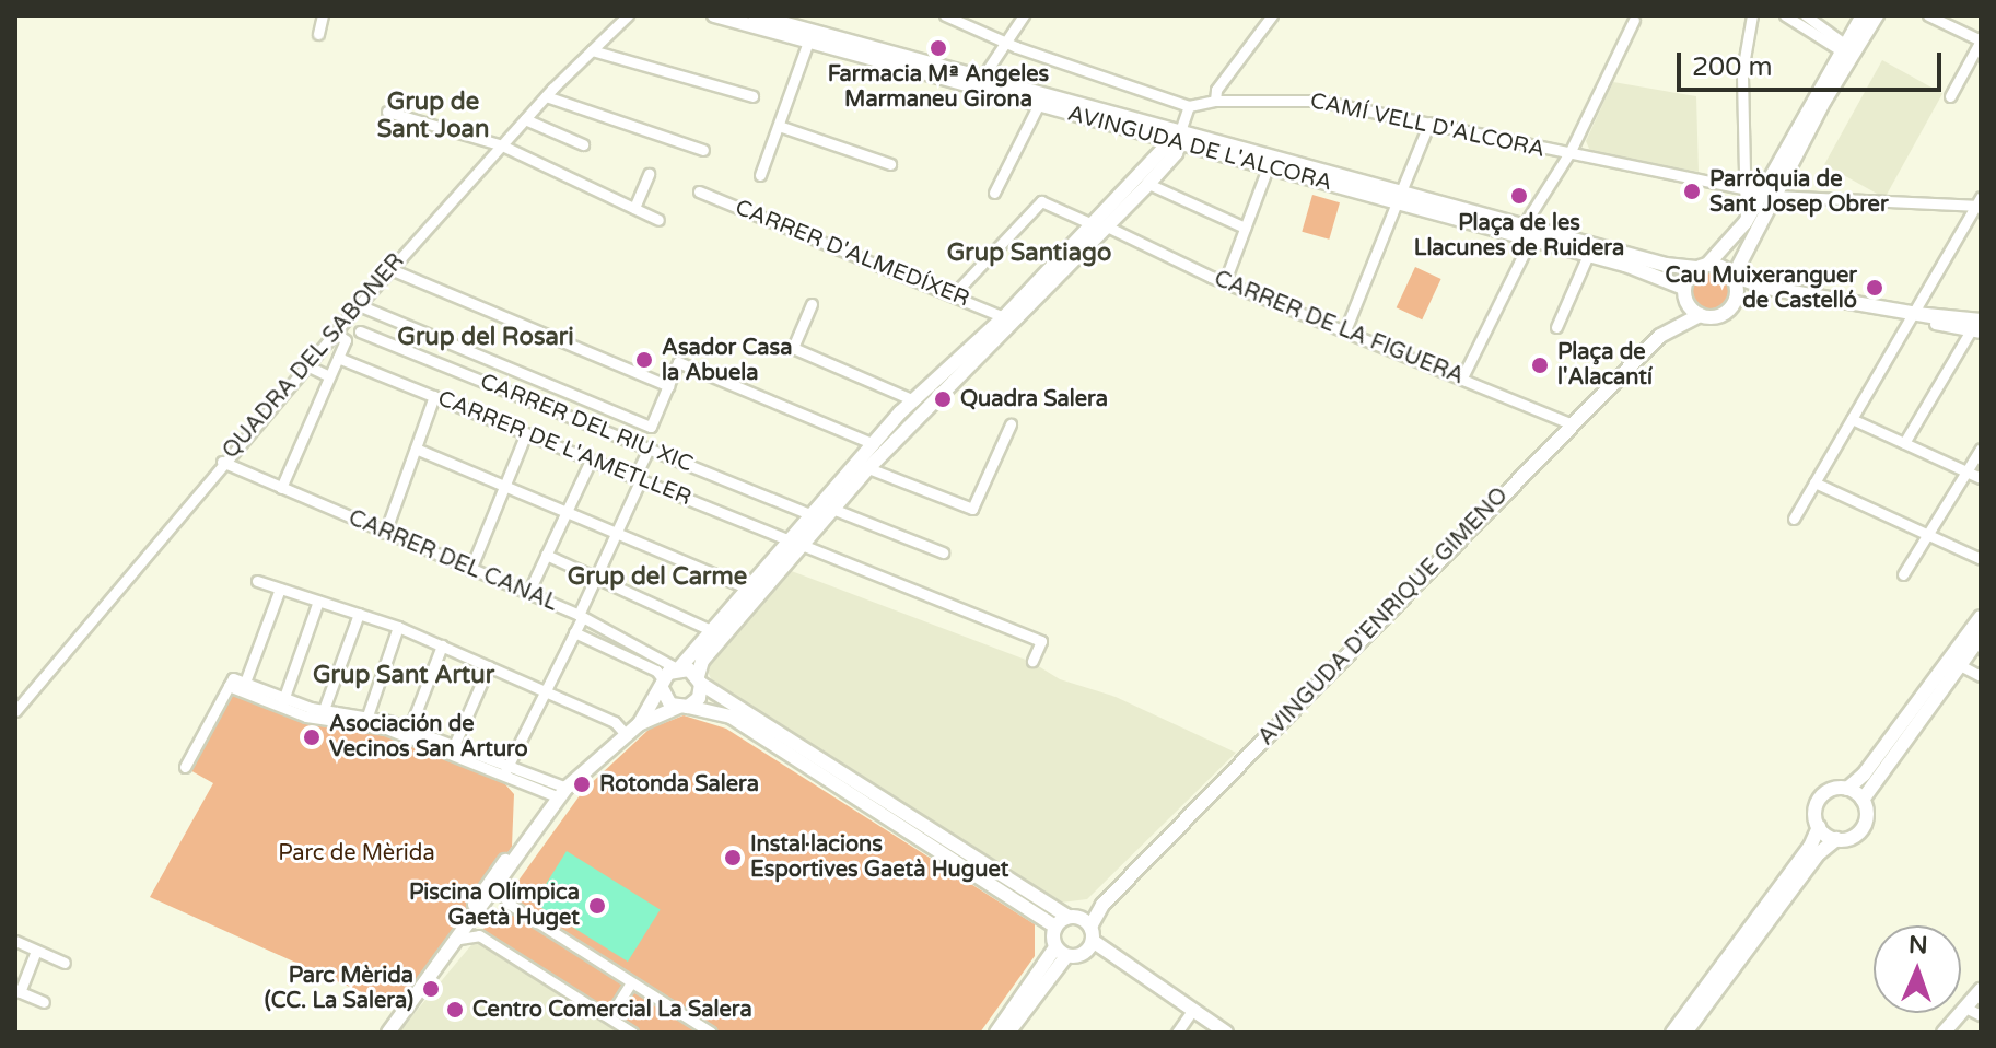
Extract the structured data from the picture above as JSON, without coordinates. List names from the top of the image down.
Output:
{
  "streets": {
    "main road": ["AVINGUDA DE L'ALCORA", "AVINGUDA D'ENRIQUE GIMENO"],
    "street": [
      "CAMÍ VELL D'ALCORA",
      "CARRER D'ALMEDÍXER",
      "CARRER DE LA FIGUERA",
      "QUADRA DEL SABONER",
      "CARRER DEL RIU XIC",
      "CARRER DE L'AMETLLER",
      "CARRER DEL CANAL"
    ]
  },
  "crossings": [
    ["AVINGUDA DE L'ALCORA", "AVINGUDA D'ENRIQUE GIMENO"],
    ["CARRER D'ALMEDÍXER", "CARRER DE LA FIGUERA"],
    ["CARRER DE LA FIGUERA", "AVINGUDA D'ENRIQUE GIMENO"],
    ["QUADRA DEL SABONER", "CARRER DEL CANAL"]
  ],
  "districts": [
    "Grup de Sant Joan",
    "Grup Santiago",
    "Grup del Rosari",
    "Grup del Carme",
    "Grup Sant Artur"
  ],
  "parks": ["Parc de Mèrida"],
  "places": [
    "Farmacia Mª Angeles Marmaneu Girona",
    "Parròquia de Sant Josep Obrer",
    "Plaça de les Llacunes de Ruidera",
    "Cau Muixeranguer de Castelló",
    "Asador Casa la Abuela",
    "Plaça de l'Alacantí",
    "Quadra Salera",
    "Asociación de Vecinos San Arturo",
    "Rotonda Salera",
    "Instal·lacions Esportives Gaetà Huguet",
    "Piscina Olímpica Gaetà Huget",
    "Parc Mèrida (CC. La Salera)",
    "Centro Comercial La Salera"
  ],
  "scale_bar": "200 m",
  "north": "top"
}
